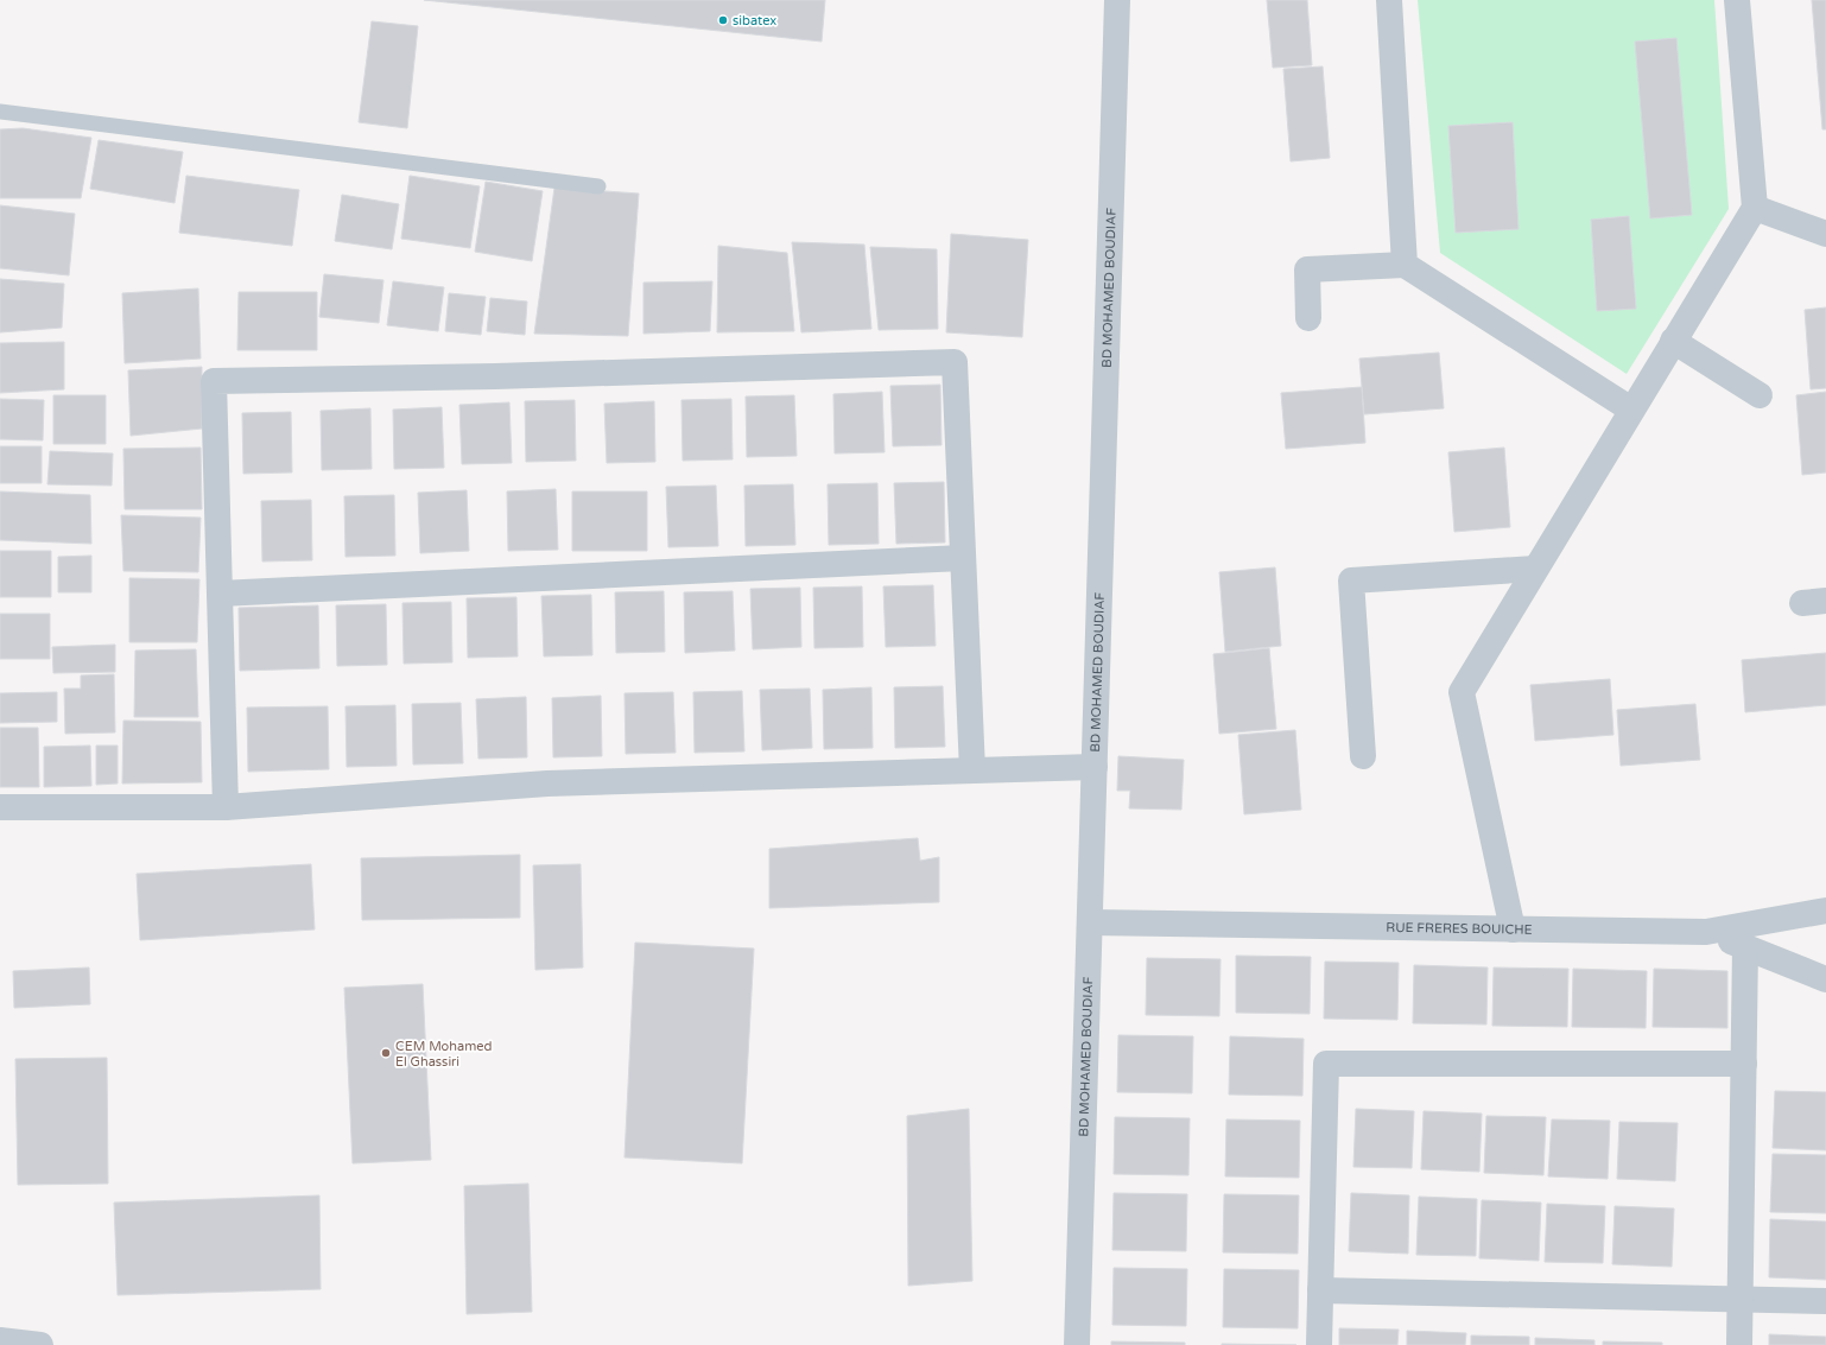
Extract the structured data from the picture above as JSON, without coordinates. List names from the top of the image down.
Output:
{
  "streets": {
    "street": ["BD MOHAMED BOUDIAF", "RUE FRERES BOUICHE"]
  },
  "crossings": [
    ["BD MOHAMED BOUDIAF", "RUE FRERES BOUICHE"]
  ],
  "places": ["sibatex", "CEM Mohamed El Ghassiri"]
}
